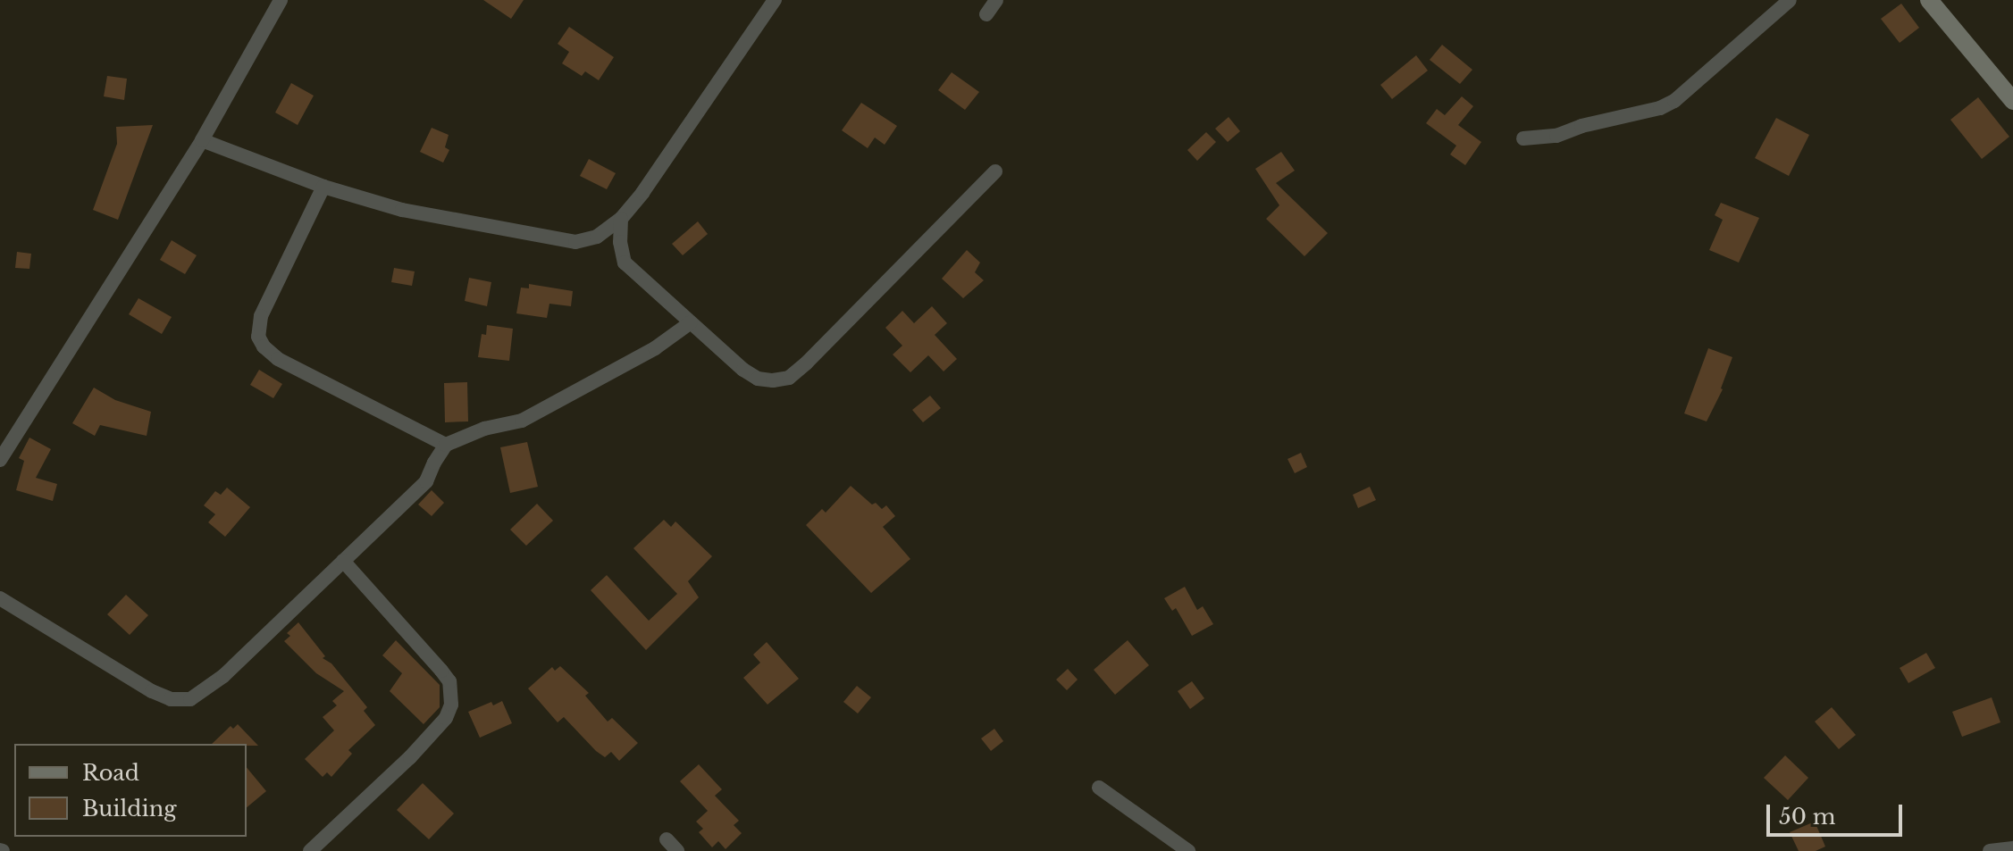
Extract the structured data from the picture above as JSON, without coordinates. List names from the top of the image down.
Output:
{
  "legend": ["Road", "Building"],
  "scale_bar": "50 m"
}
